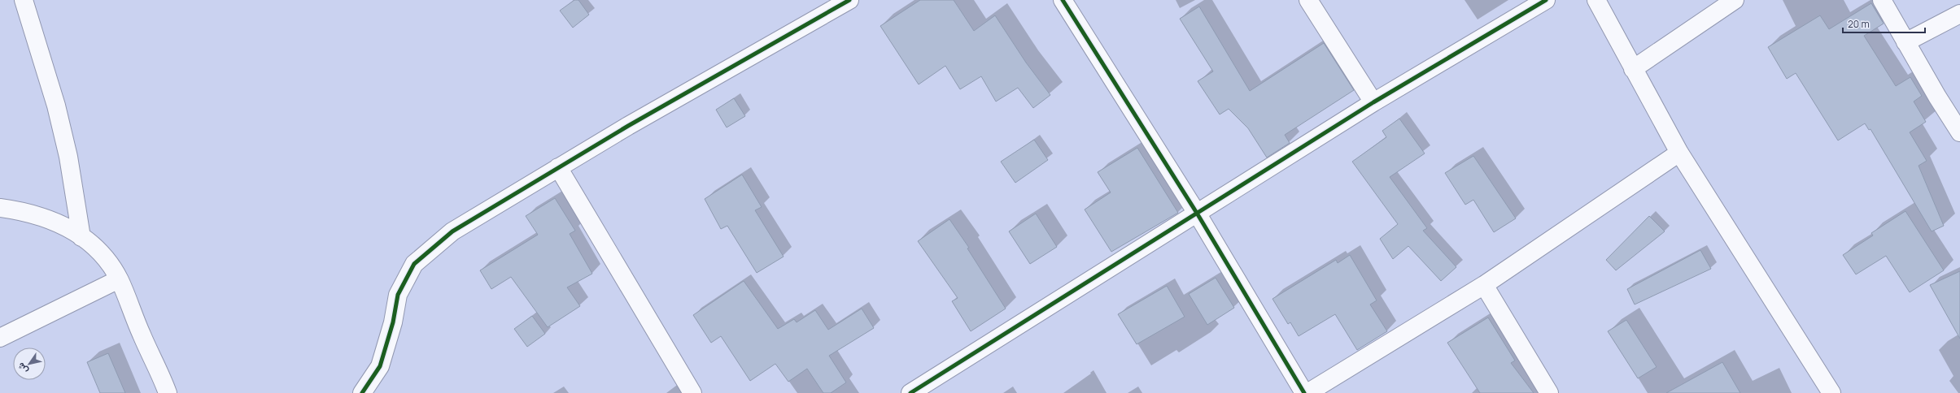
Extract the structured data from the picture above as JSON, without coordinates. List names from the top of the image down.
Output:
{
  "scale_bar": "20 m",
  "north": "bottom left"
}
